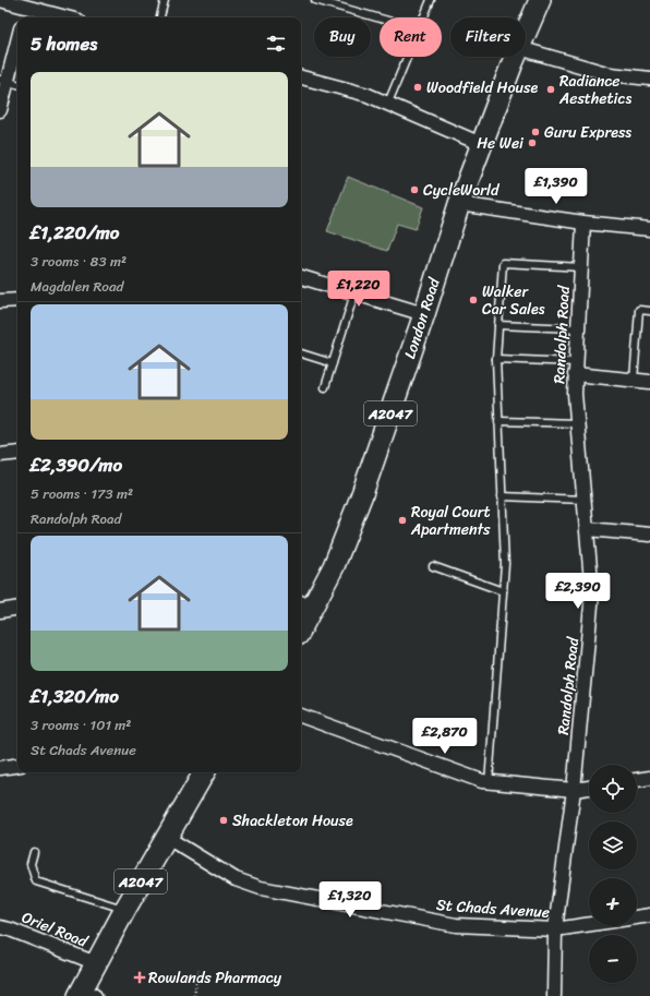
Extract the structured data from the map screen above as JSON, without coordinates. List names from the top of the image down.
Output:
{
  "streets": {
    "main road": ["London Road", "A2047"],
    "street": ["Randolph Road", "St Chads Avenue", "Oriel Road"]
  },
  "crossings": [
    ["Randolph Road", "St Chads Avenue"],
    ["A2047", "St Chads Avenue"],
    ["A2047", "Oriel Road"]
  ],
  "places": {
    "other": [
      "Woodfield House",
      "Radiance Aesthetics",
      "Guru Express",
      "He Wei",
      "CycleWorld",
      "Walker Car Sales",
      "Royal Court Apartments",
      "Shackleton House"
    ],
    "health": ["Rowlands Pharmacy"]
  },
  "page": {
    "chip": ["Buy", "Rent", "Filters"],
    "heading": "5 homes",
    "list": [
      {
        "name": "£1,220/mo",
        "note": "3 rooms · 83 m² · Magdalen Road"
      },
      {
        "name": "£2,390/mo",
        "note": "5 rooms · 173 m² · Randolph Road"
      },
      {
        "name": "£1,320/mo",
        "note": "3 rooms · 101 m² · St Chads Avenue"
      }
    ],
    "price": [
      "£1,390",
      "£1,220",
      "£2,390",
      "£2,870",
      "£1,320"
    ],
    "map_buttons": ["+", "−"]
  }
}
